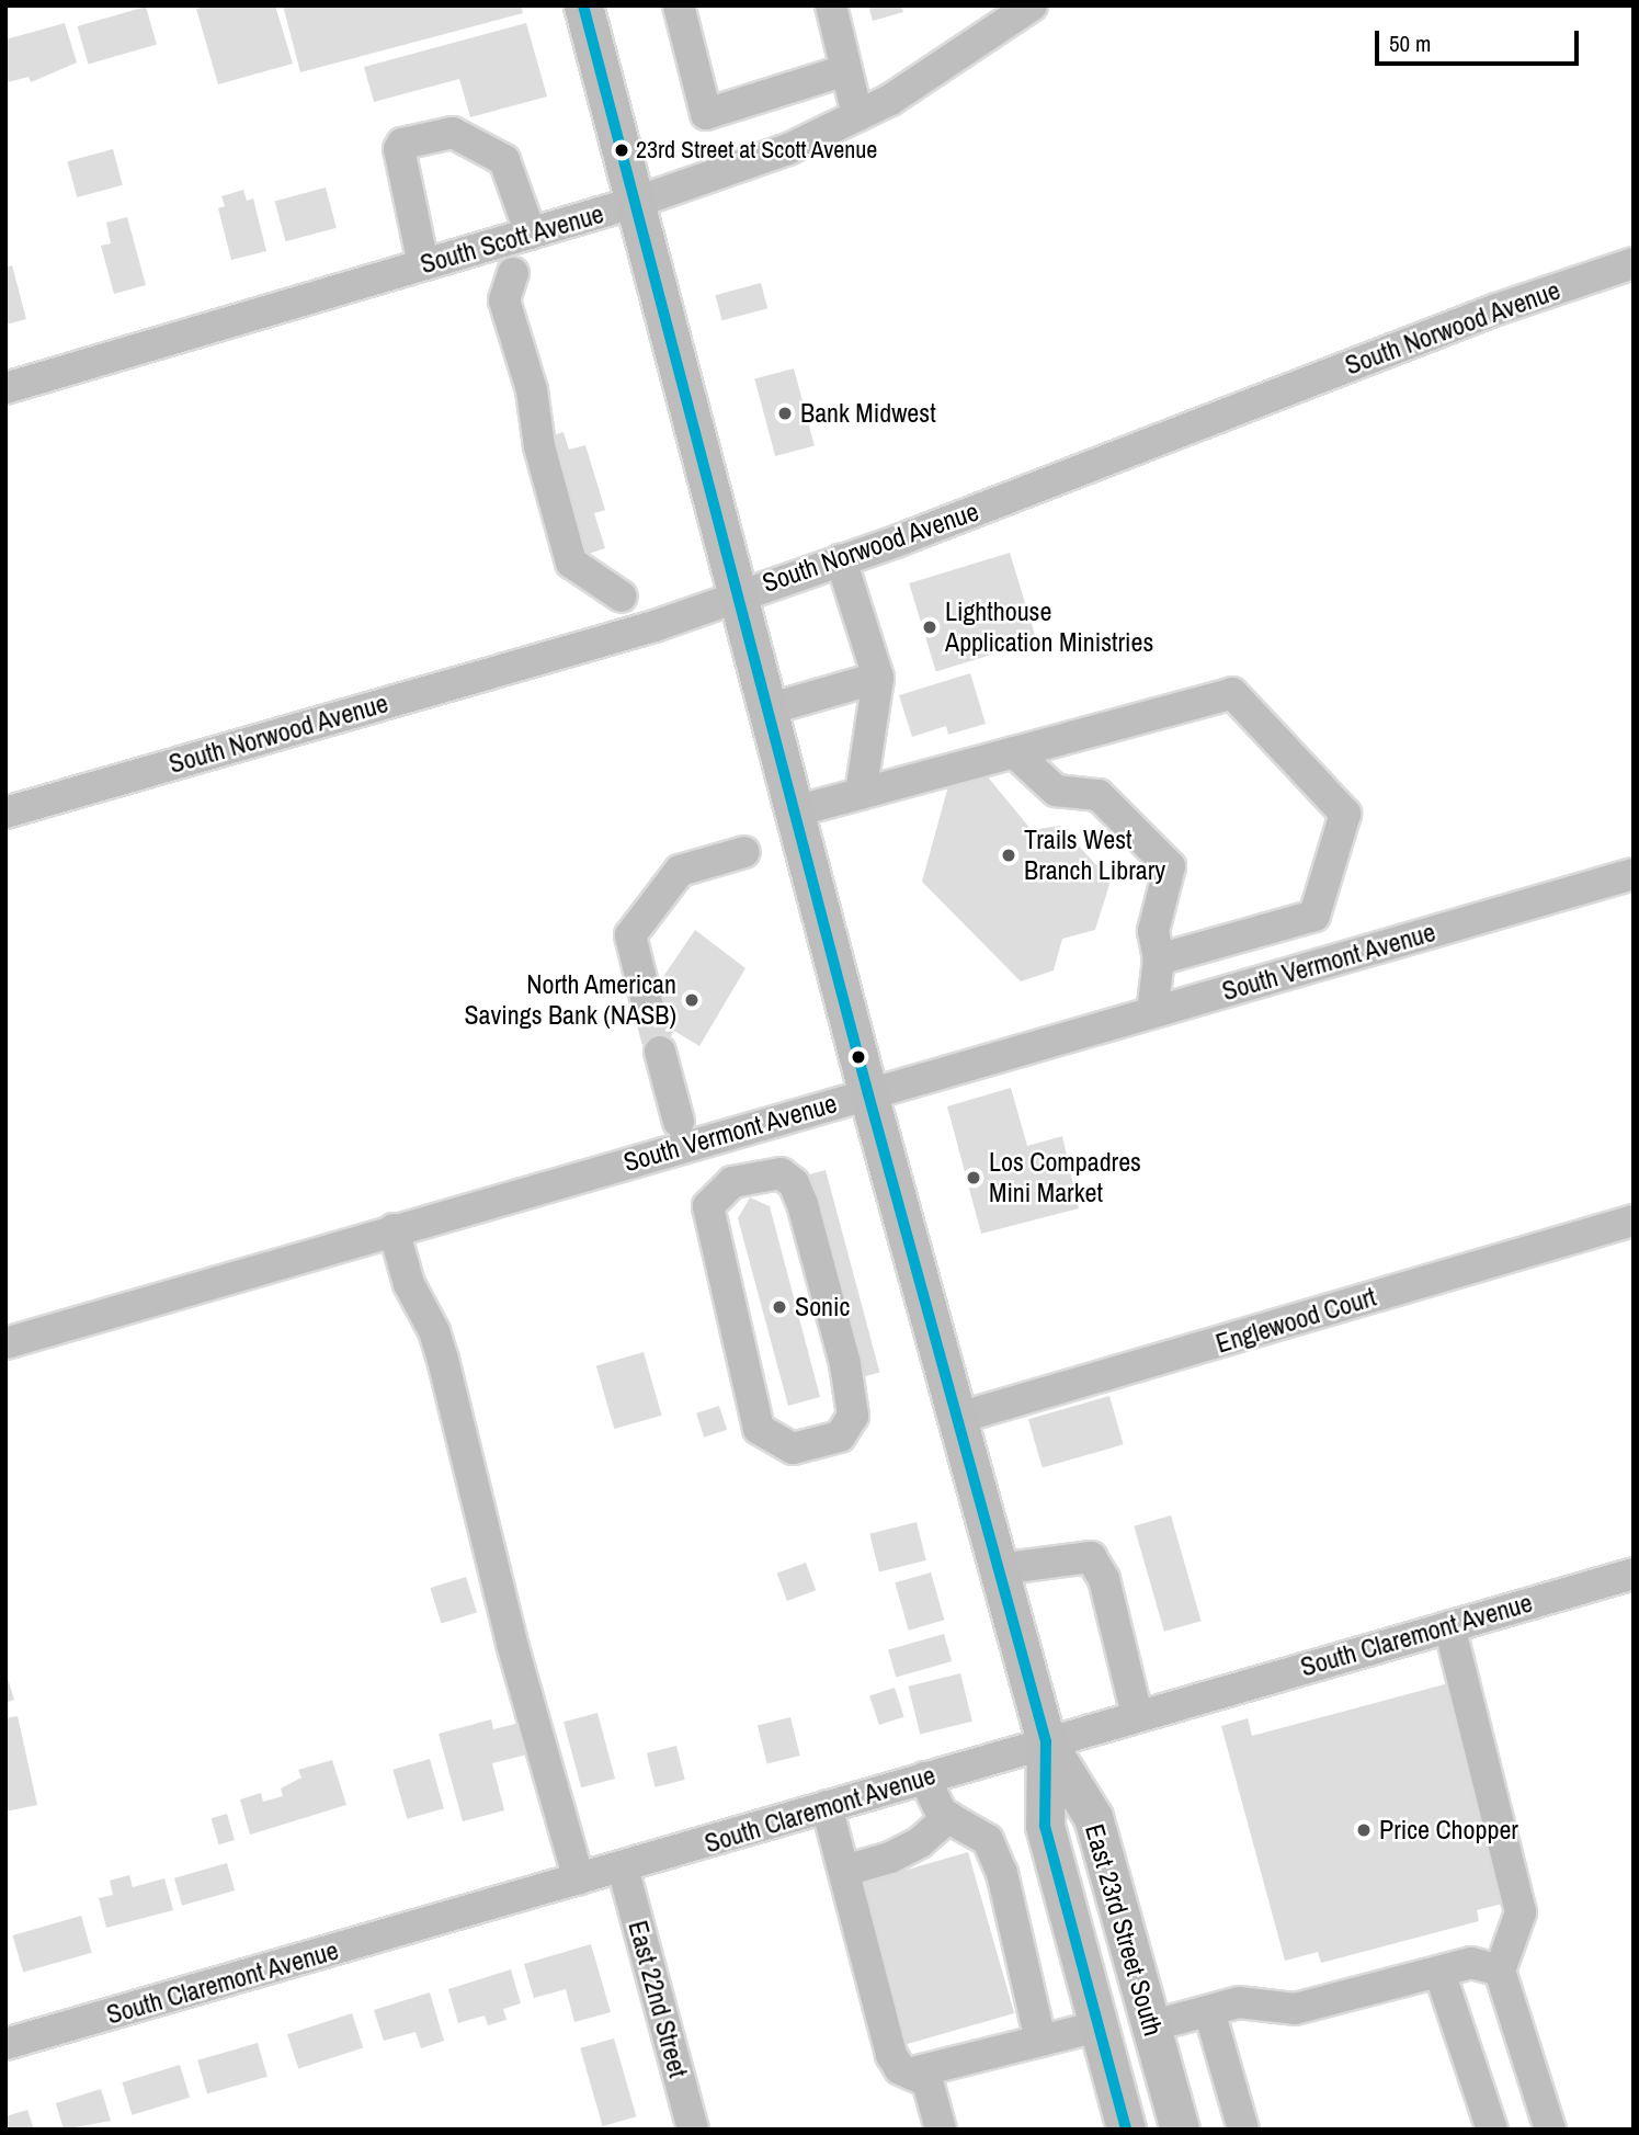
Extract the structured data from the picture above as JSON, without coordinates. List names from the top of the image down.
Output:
{
  "streets": {
    "main road": ["East 23rd Street South"],
    "street": [
      "South Scott Avenue",
      "South Norwood Avenue",
      "South Vermont Avenue",
      "Englewood Court",
      "South Claremont Avenue",
      "East 22nd Street"
    ]
  },
  "crossings": [
    ["South Scott Avenue", "East 23rd Street South"],
    ["South Norwood Avenue", "East 23rd Street South"],
    ["South Vermont Avenue", "East 23rd Street South"],
    ["Englewood Court", "East 23rd Street South"],
    ["South Claremont Avenue", "East 23rd Street South"],
    ["South Claremont Avenue", "East 22nd Street"]
  ],
  "places": [
    "23rd Street at Scott Avenue",
    "Bank Midwest",
    "Lighthouse Application Ministries",
    "Trails West Branch Library",
    "North American Savings Bank (NASB)",
    "Los Compadres Mini Market",
    "Sonic",
    "Price Chopper"
  ],
  "scale_bar": "50 m"
}
